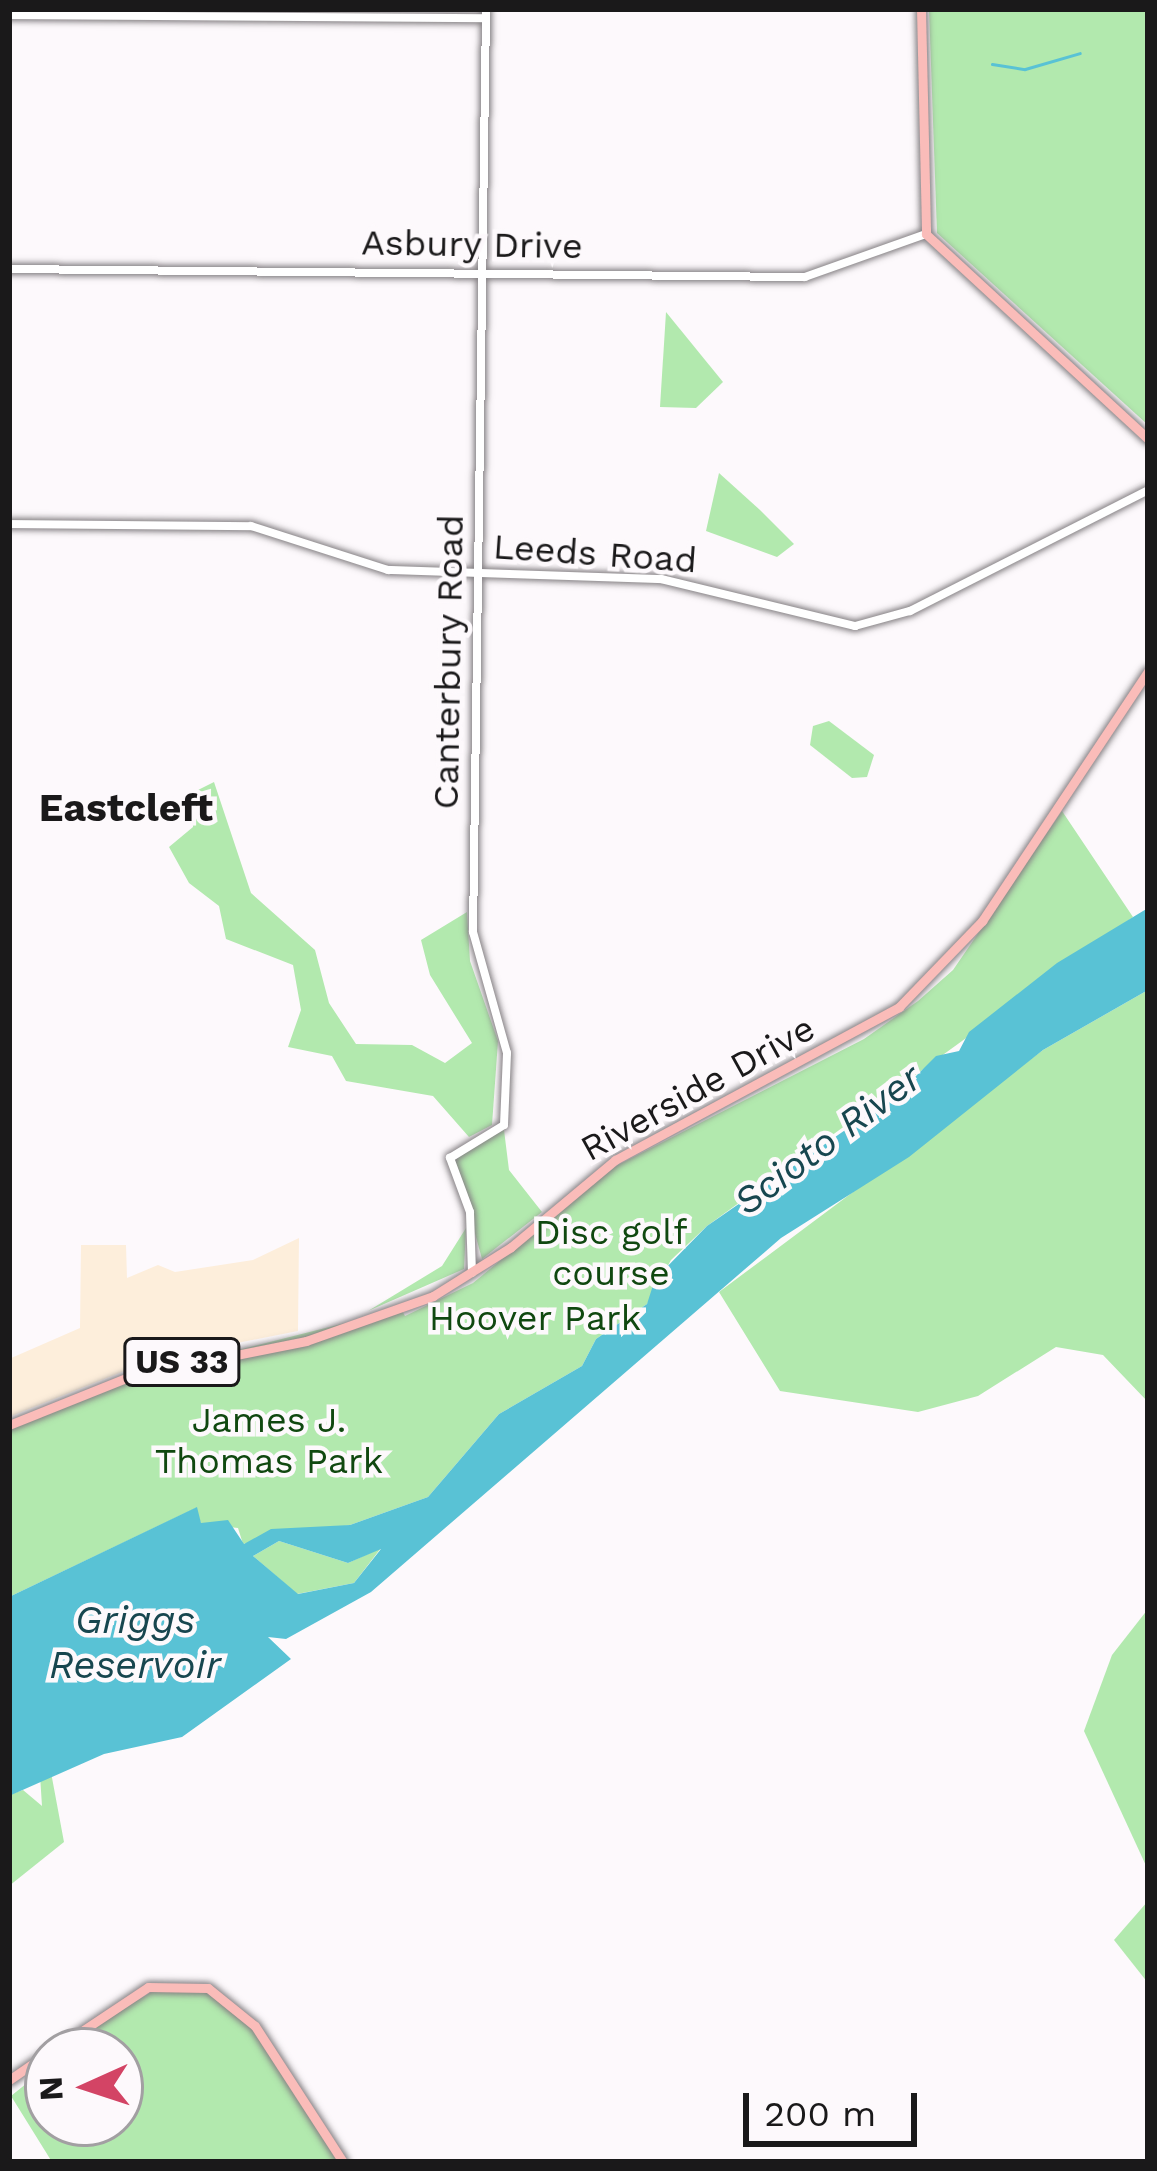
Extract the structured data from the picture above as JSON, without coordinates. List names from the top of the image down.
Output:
{
  "streets": {
    "main road": ["Riverside Drive", "US 33"],
    "street": ["Asbury Drive", "Leeds Road", "Canterbury Road"]
  },
  "crossings": [
    ["Asbury Drive", "Canterbury Road"],
    ["Leeds Road", "Canterbury Road"],
    ["Canterbury Road", "Riverside Drive"]
  ],
  "districts": ["Eastcleft"],
  "water": ["Scioto River", "Griggs Reservoir"],
  "parks": ["Disc golf course", "Hoover Park", "James J. Thomas Park"],
  "scale_bar": "200 m",
  "north": "left"
}
